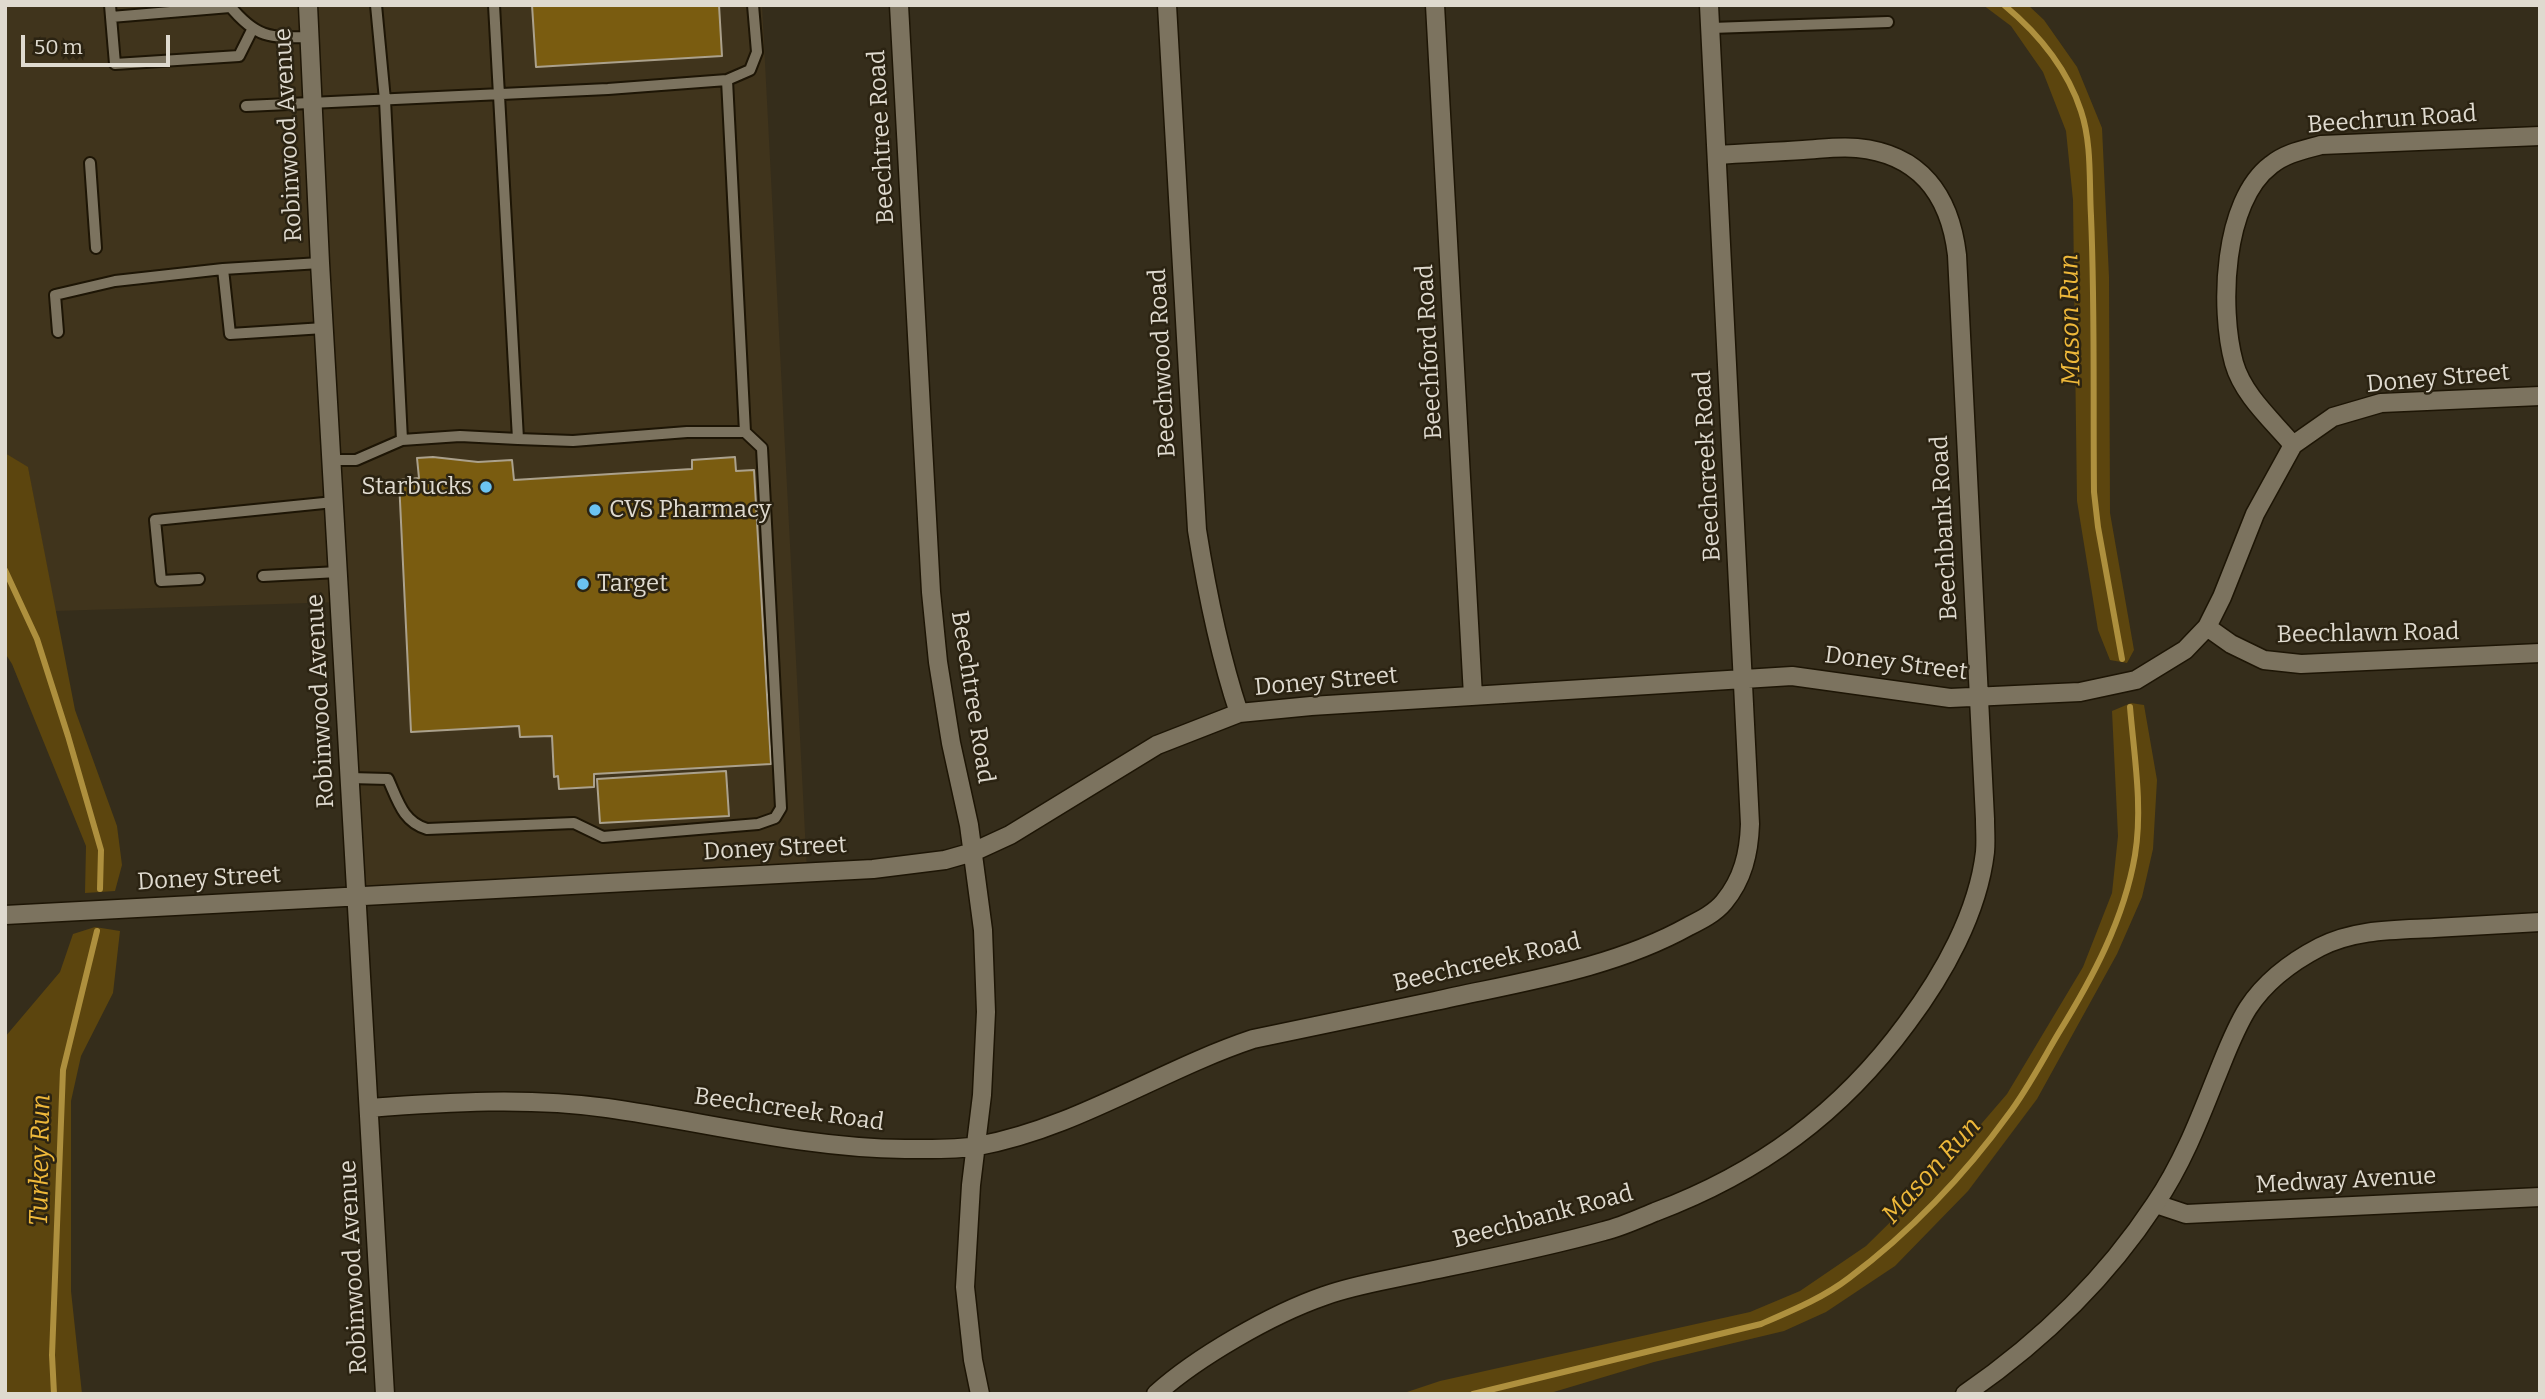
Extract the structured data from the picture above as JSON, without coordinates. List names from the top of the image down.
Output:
{
  "streets": {
    "street": [
      "Beechrun Road",
      "Robinwood Avenue",
      "Beechtree Road",
      "Beechford Road",
      "Beechwood Road",
      "Doney Street",
      "Beechcreek Road",
      "Beechbank Road",
      "Beechlawn Road",
      "Medway Avenue"
    ]
  },
  "crossings": [
    ["Beechrun Road", "Doney Street"],
    ["Robinwood Avenue", "Doney Street"],
    ["Robinwood Avenue", "Beechcreek Road"],
    ["Beechtree Road", "Doney Street"],
    ["Beechtree Road", "Beechcreek Road"],
    ["Beechford Road", "Doney Street"],
    ["Beechwood Road", "Doney Street"],
    ["Doney Street", "Beechcreek Road"],
    ["Doney Street", "Beechbank Road"],
    ["Doney Street", "Beechlawn Road"],
    ["Beechcreek Road", "Beechbank Road"]
  ],
  "water": ["Mason Run", "Turkey Run"],
  "places": ["Starbucks", "CVS Pharmacy", "Target"],
  "scale_bar": "50 m"
}
